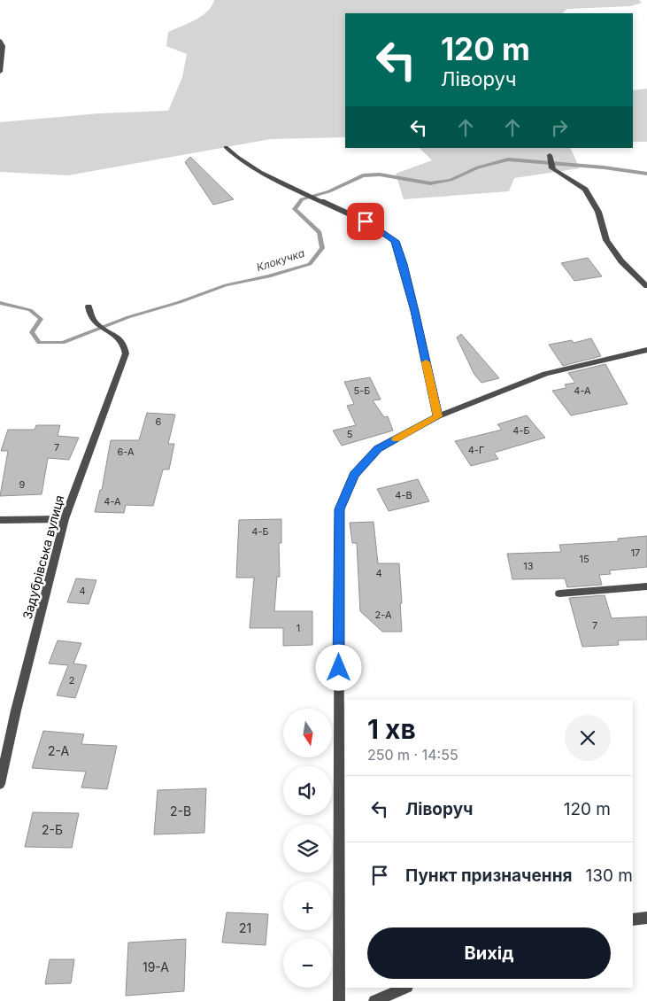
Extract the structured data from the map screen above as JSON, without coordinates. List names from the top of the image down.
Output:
{
  "streets": {
    "street": ["Задубрівська вулиця"]
  },
  "water": ["Клокучка"],
  "house_numbers": [
    "5-Б",
    "4-А",
    "6",
    "4-Б",
    "5",
    "7",
    "4-Г",
    "6-А",
    "9",
    "4-В",
    "4-А",
    "4-Б",
    "17",
    "15",
    "13",
    "4",
    "4",
    "2-А",
    "7",
    "1",
    "2",
    "2-А",
    "2-В",
    "2-Б",
    "21",
    "19-А"
  ],
  "north": "bottom",
  "page": {
    "turn": ["120 m", "Ліворуч"],
    "heading": ["1 хв", "250 m · 14:55"],
    "map_buttons": ["+", "−"],
    "list": [
      {
        "name": "Ліворуч",
        "value": "120 m"
      },
      {
        "name": "Пункт призначення",
        "value": "130 m"
      }
    ],
    "buttons": "Вихід"
  }
}
